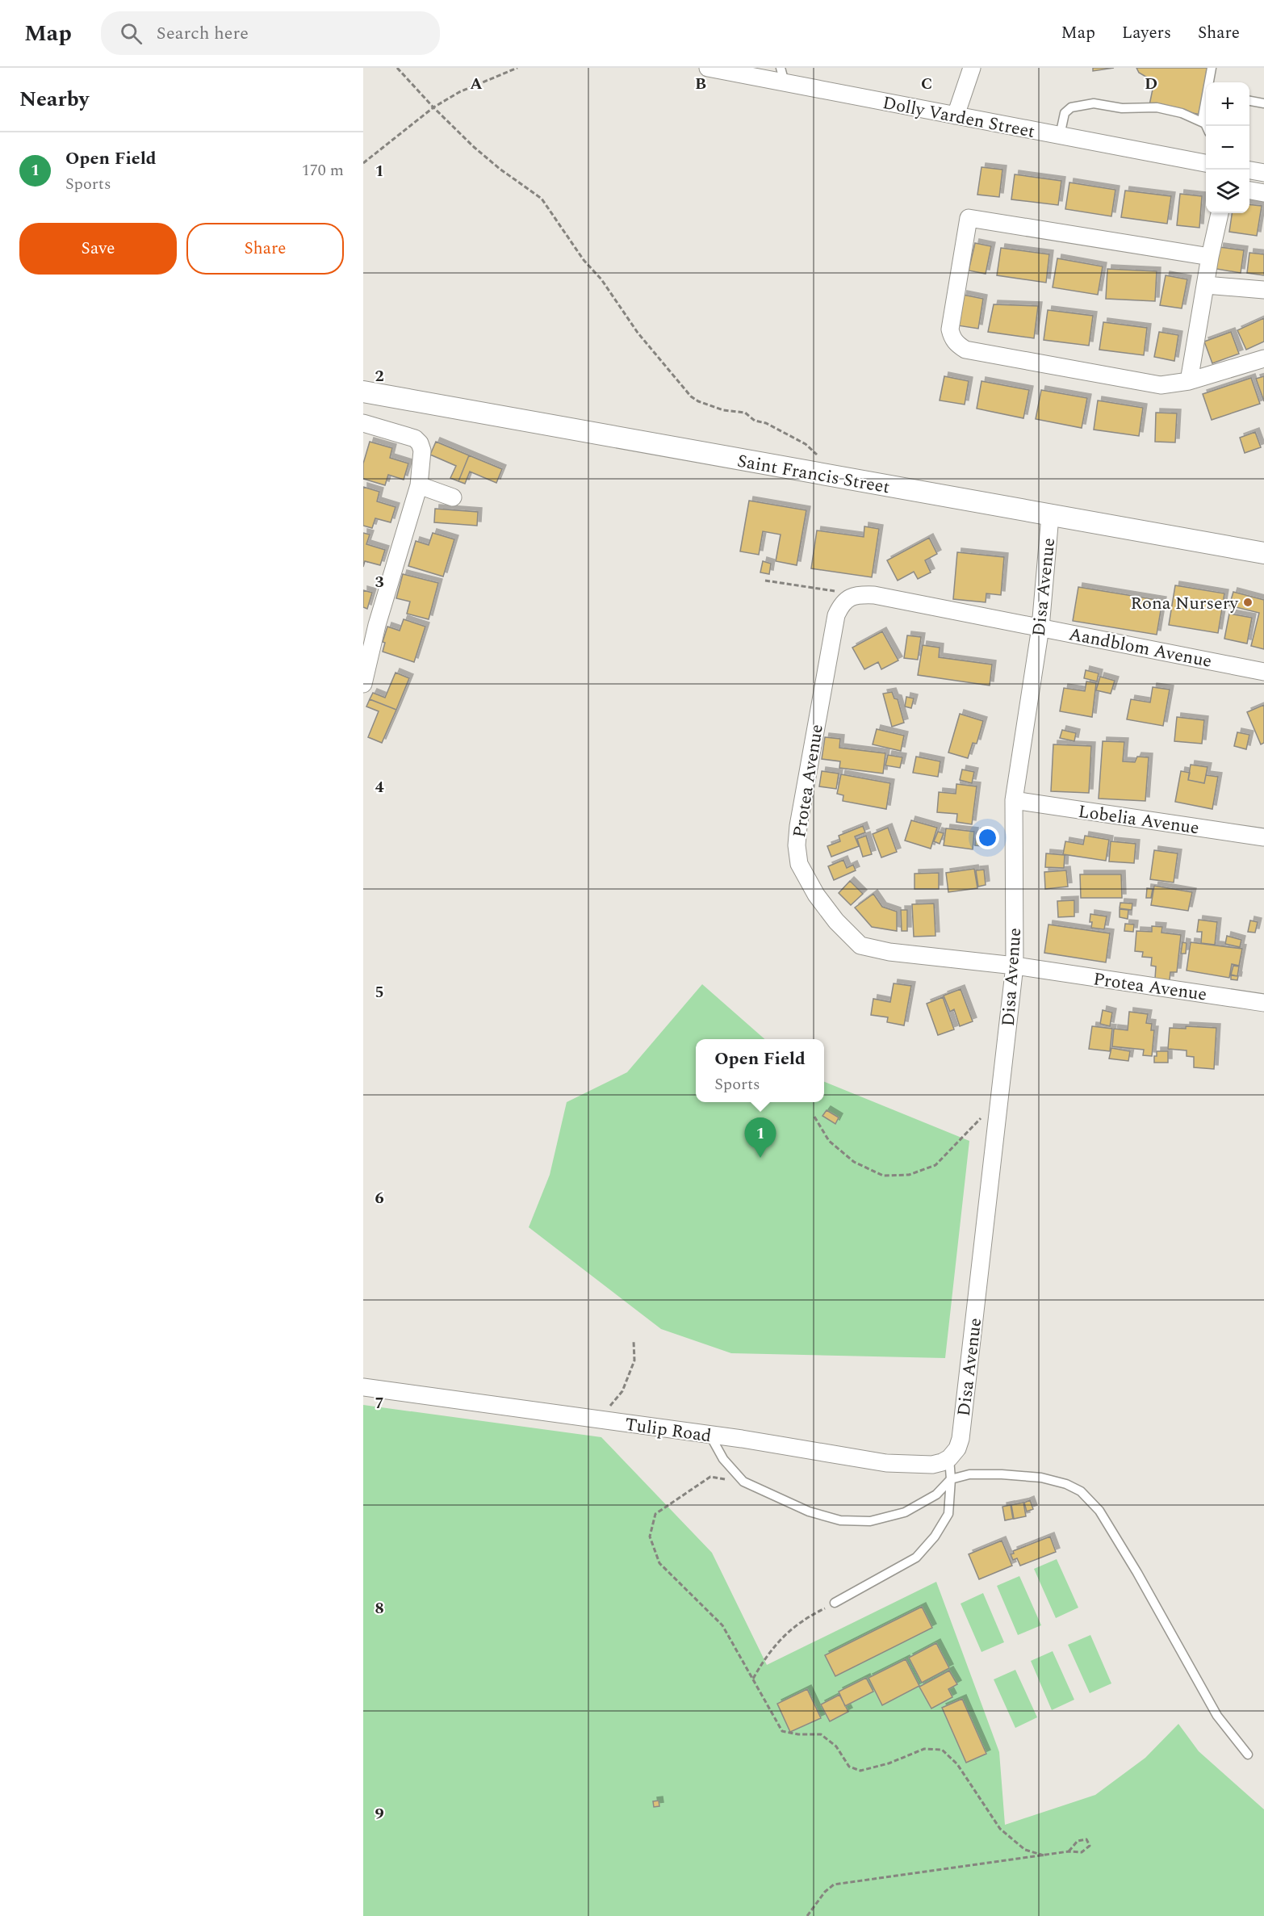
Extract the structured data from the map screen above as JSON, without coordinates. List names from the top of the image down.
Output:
{
  "streets": {
    "street": [
      "Dolly Varden Street",
      "Saint Francis Street",
      "Disa Avenue",
      "Aandblom Avenue",
      "Protea Avenue",
      "Lobelia Avenue",
      "Tulip Road"
    ]
  },
  "crossings": [
    ["Saint Francis Street", "Disa Avenue"],
    ["Disa Avenue", "Aandblom Avenue"],
    ["Disa Avenue", "Protea Avenue"],
    ["Disa Avenue", "Lobelia Avenue"],
    ["Disa Avenue", "Tulip Road"],
    ["Aandblom Avenue", "Protea Avenue"]
  ],
  "places": ["Rona Nursery"],
  "page": {
    "header": "Map",
    "search": "Search here",
    "nav": ["Map", "Layers", "Share"],
    "heading": "Nearby",
    "map_buttons": ["+", "−"],
    "list": [
      {
        "mark": "1",
        "name": "Open Field",
        "note": "Sports",
        "value": "170 m"
      }
    ],
    "buttons": ["Save", "Share"],
    "popup": ["Open Field", "Sports"],
    "pins": "1"
  },
  "grid": {
    "columns": [
      "A",
      "B",
      "C",
      "D"
    ],
    "rows": [
      "1",
      "2",
      "3",
      "4",
      "5",
      "6",
      "7",
      "8",
      "9"
    ]
  }
}
